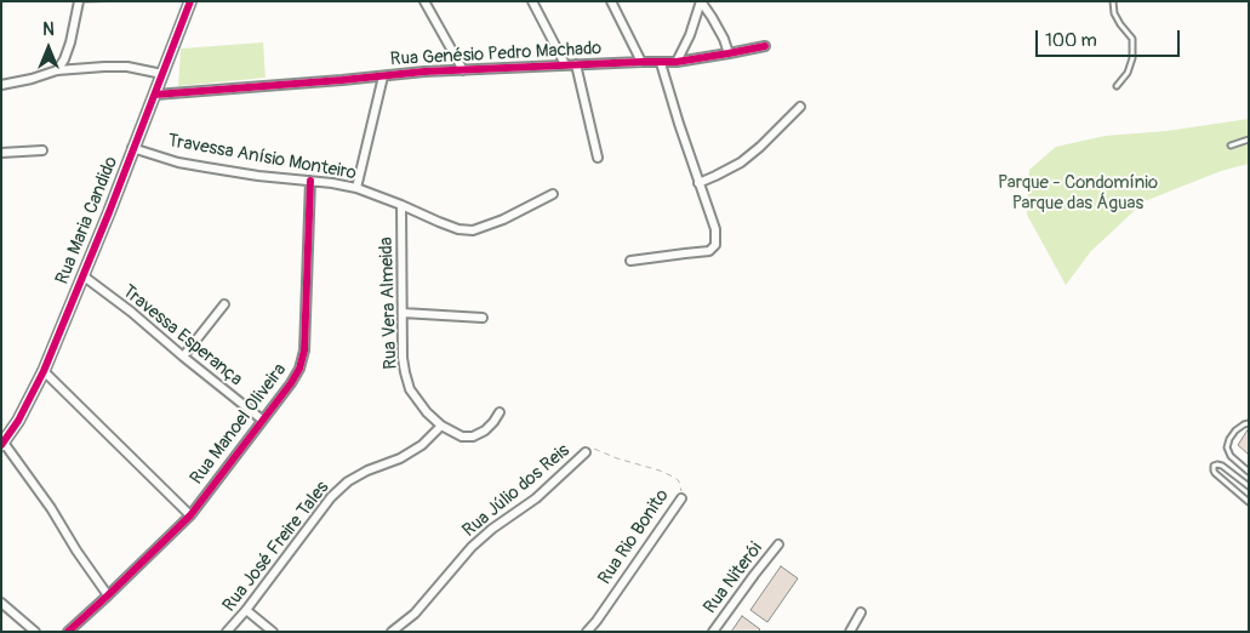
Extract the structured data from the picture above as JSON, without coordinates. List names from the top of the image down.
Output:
{
  "streets": {
    "street": [
      "Rua Genésio Pedro Machado",
      "Travessa Anísio Monteiro",
      "Rua Maria Candido",
      "Rua Vera Almeida",
      "Travessa Esperança",
      "Rua Manoel Oliveira",
      "Rua Júlio dos Reis",
      "Rua Rio Bonito",
      "Rua José Freire Tales",
      "Rua Niterói"
    ]
  },
  "crossings": [
    ["Rua Genésio Pedro Machado", "Rua Maria Candido"],
    ["Travessa Anísio Monteiro", "Rua Maria Candido"],
    ["Travessa Anísio Monteiro", "Rua Vera Almeida"],
    ["Travessa Anísio Monteiro", "Rua Manoel Oliveira"],
    ["Rua Maria Candido", "Travessa Esperança"],
    ["Rua Vera Almeida", "Rua José Freire Tales"],
    ["Travessa Esperança", "Rua Manoel Oliveira"],
    ["Rua Júlio dos Reis", "Rua Rio Bonito"]
  ],
  "parks": ["Parque - Condomínio Parque das Águas"],
  "scale_bar": "100 m",
  "north": "top"
}
